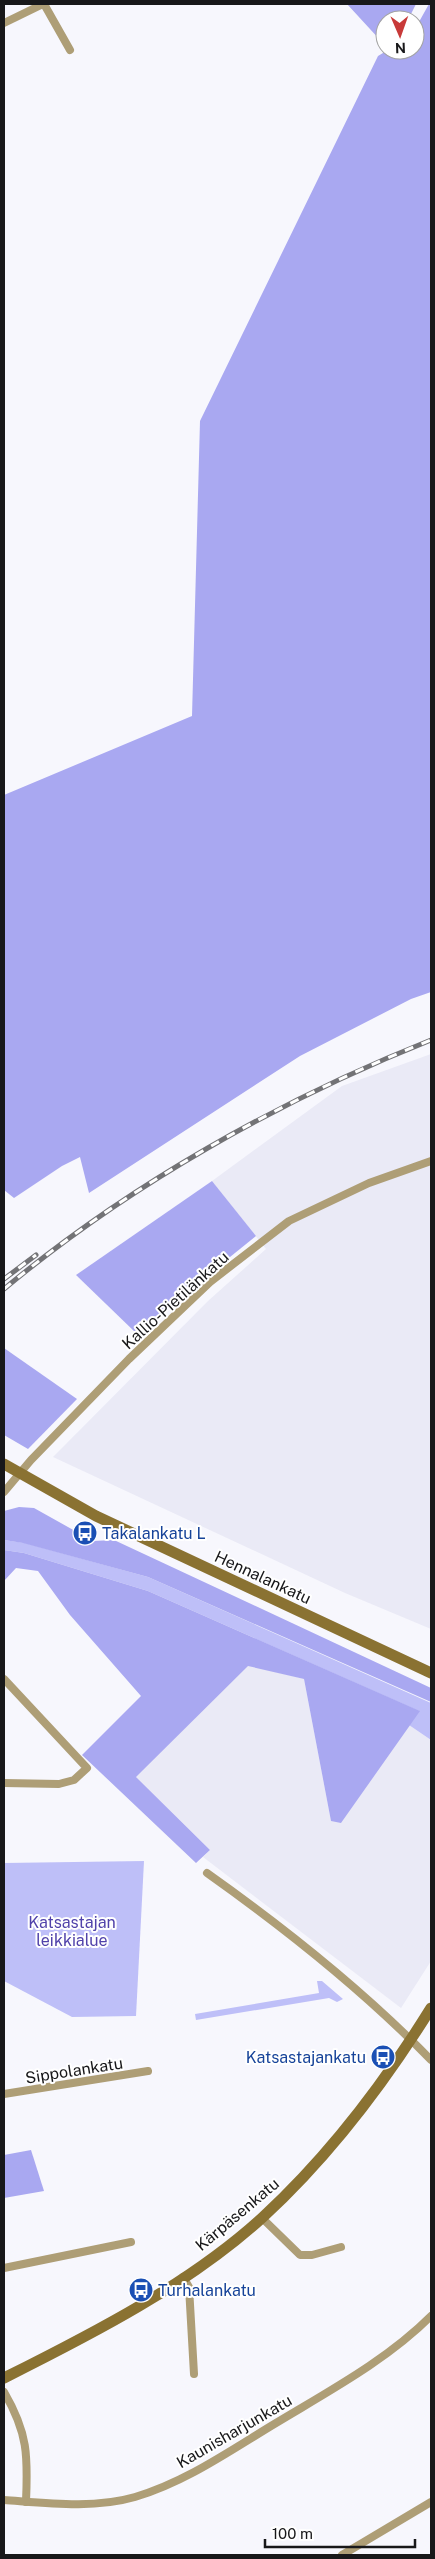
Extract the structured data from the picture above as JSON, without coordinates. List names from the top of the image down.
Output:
{
  "streets": {
    "street": [
      "Kallio-Pietilänkatu",
      "Hennalankatu",
      "Sippolankatu",
      "Kärpäsenkatu",
      "Kaunisharjunkatu"
    ]
  },
  "crossings": [
    ["Kallio-Pietilänkatu", "Hennalankatu"]
  ],
  "parks": ["Katsastajan leikkialue"],
  "places": {
    "bus stop": ["Takalankatu L", "Katsastajankatu", "Turhalankatu"]
  },
  "scale_bar": "100 m",
  "north": "bottom"
}
